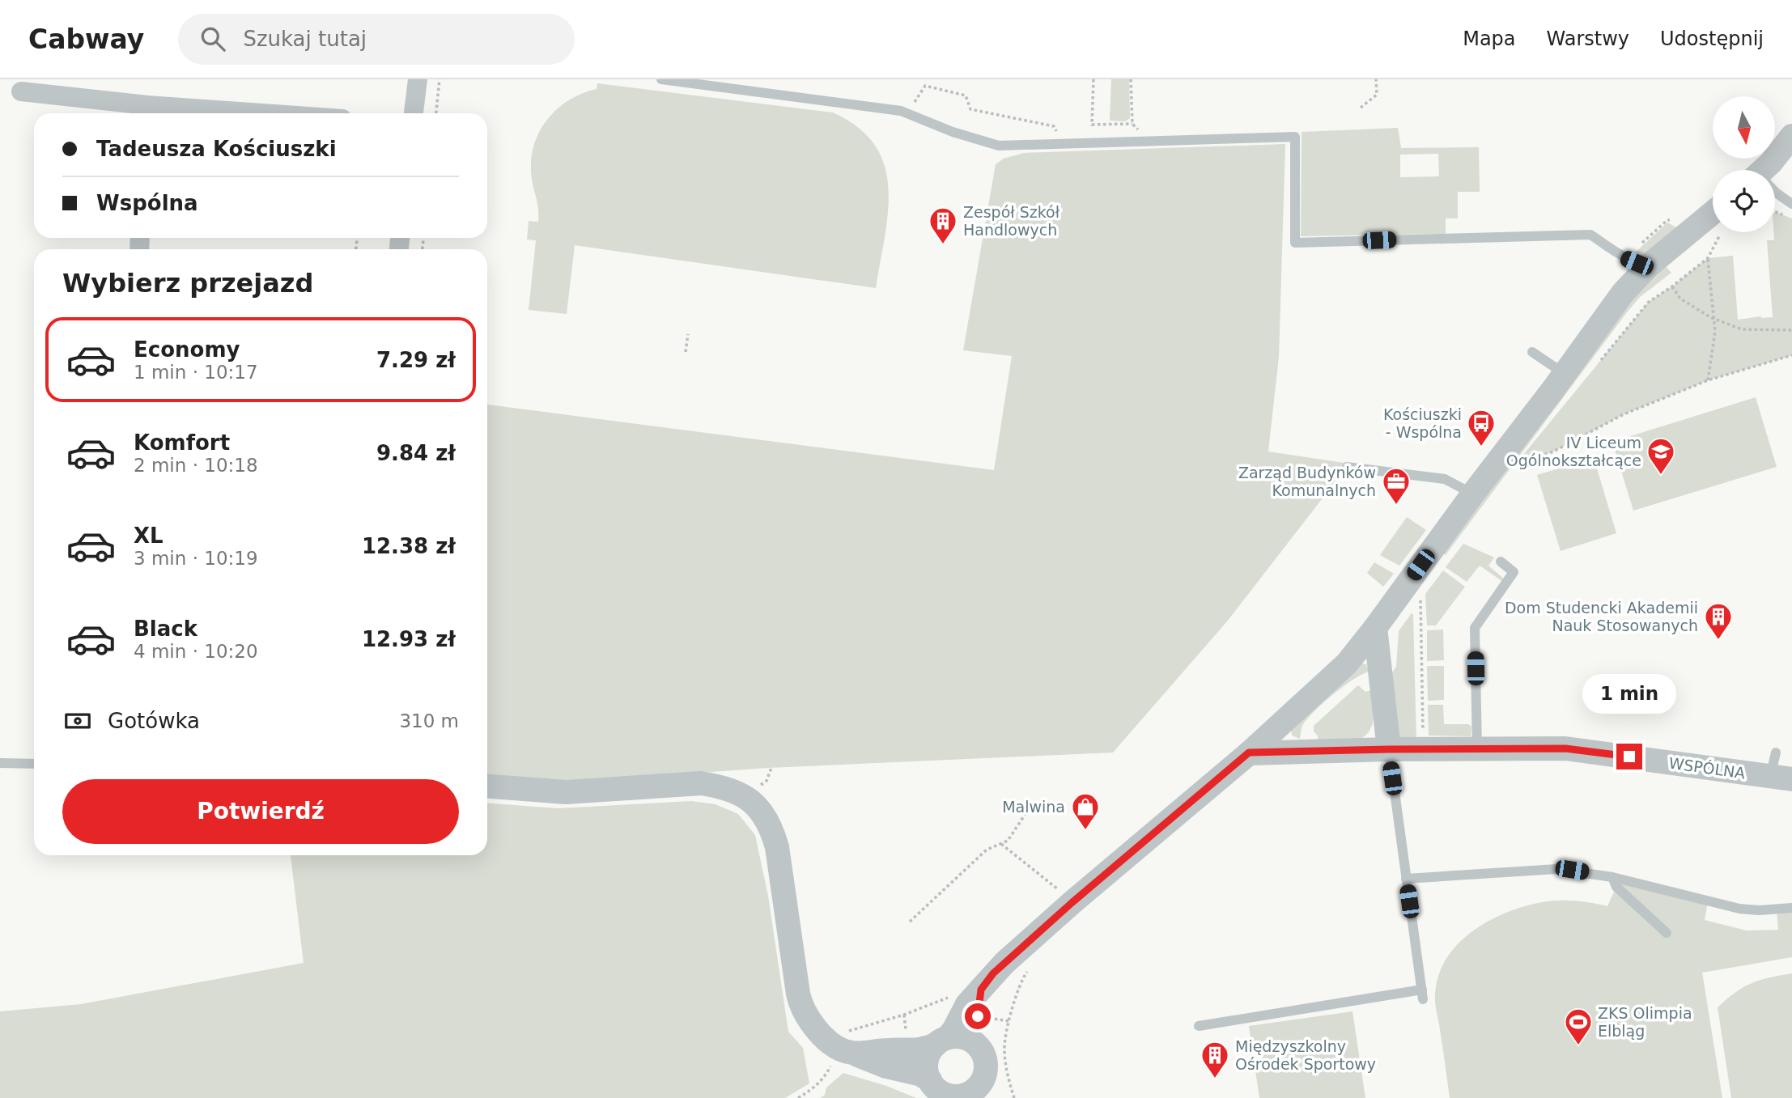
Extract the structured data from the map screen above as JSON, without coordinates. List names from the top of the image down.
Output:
{
  "streets": {
    "street": ["WSPÓLNA"]
  },
  "places": {
    "building": ["Zespół Szkół Handlowych", "Dom Studencki Akademii Nauk Stosowanych", "Międzyszkolny Ośrodek Sportowy"],
    "bus stop": ["Kościuszki - Wspólna"],
    "school or university": ["IV Liceum Ogólnokształcące"],
    "office": ["Zarząd Budynków Komunalnych"],
    "shop": ["Malwina"],
    "sports": ["ZKS Olimpia Elbląg"]
  },
  "north": "bottom",
  "page": {
    "header": "Cabway",
    "search": "Szukaj tutaj",
    "nav": ["Mapa", "Warstwy", "Udostępnij"],
    "banner": ["Tadeusza Kościuszki", "Wspólna"],
    "heading": "Wybierz przejazd",
    "list": [
      {
        "name": "Economy",
        "note": "1 min · 10:17",
        "value": "7.29 zł"
      },
      {
        "name": "Komfort",
        "note": "2 min · 10:18",
        "value": "9.84 zł"
      },
      {
        "name": "XL",
        "note": "3 min · 10:19",
        "value": "12.38 zł"
      },
      {
        "name": "Black",
        "note": "4 min · 10:20",
        "value": "12.93 zł"
      }
    ],
    "bubble": "1 min",
    "pay": ["Gotówka", "310 m"],
    "buttons": "Potwierdź"
  }
}
